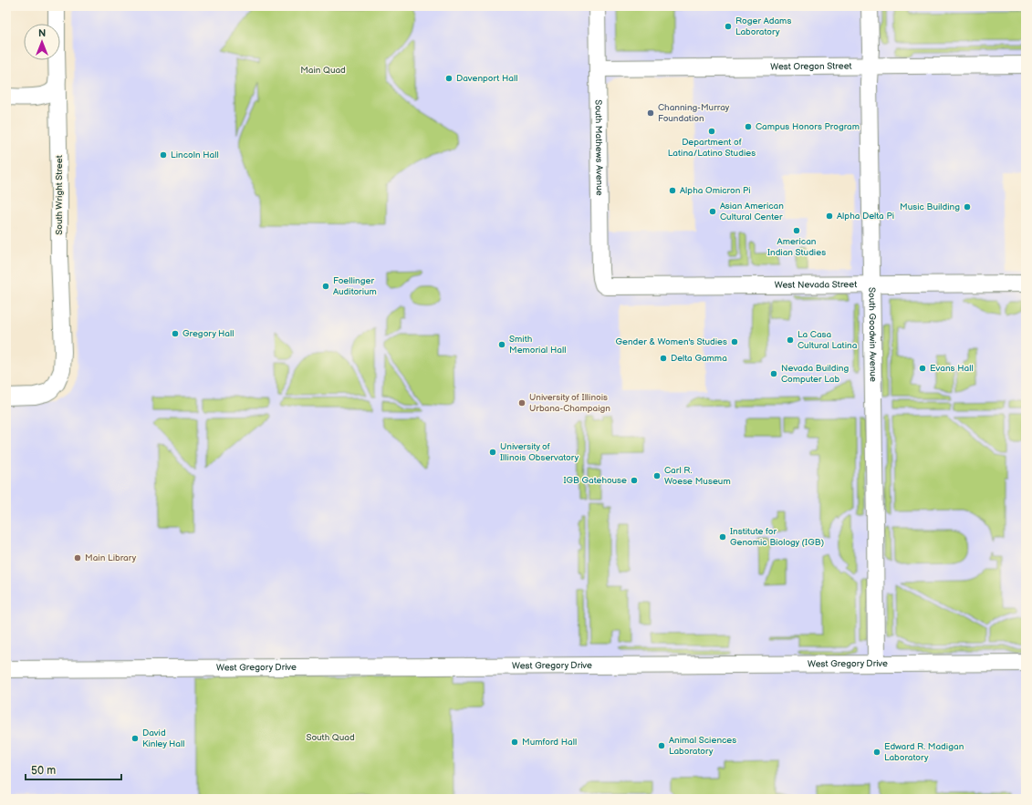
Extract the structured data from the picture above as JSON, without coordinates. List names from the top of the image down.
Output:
{
  "streets": {
    "street": [
      "West Oregon Street",
      "South Mathews Avenue",
      "South Wright Street",
      "West Nevada Street",
      "South Goodwin Avenue",
      "West Gregory Drive"
    ]
  },
  "crossings": [
    ["West Oregon Street", "South Mathews Avenue"],
    ["West Oregon Street", "South Goodwin Avenue"],
    ["South Mathews Avenue", "West Nevada Street"],
    ["West Nevada Street", "South Goodwin Avenue"],
    ["South Goodwin Avenue", "West Gregory Drive"]
  ],
  "parks": ["Main Quad", "South Quad"],
  "places": [
    "Roger Adams Laboratory",
    "Davenport Hall",
    "Channing-Murray Foundation",
    "Campus Honors Program",
    "Department of Latina/Latino Studies",
    "Lincoln Hall",
    "Alpha Omicron Pi",
    "Music Building",
    "Asian American Cultural Center",
    "Alpha Delta Pi",
    "American Indian Studies",
    "Foellinger Auditorium",
    "Gregory Hall",
    "La Casa Cultural Latina",
    "Gender & Women's Studies",
    "Smith Memorial Hall",
    "Delta Gamma",
    "Evans Hall",
    "Nevada Building Computer Lab",
    "University of Illinois Urbana-Champaign",
    "University of Illinois Observatory",
    "Carl R. Woese Museum",
    "IGB Gatehouse",
    "Institute for Genomic Biology (IGB)",
    "Main Library",
    "David Kinley Hall",
    "Mumford Hall",
    "Animal Sciences Laboratory",
    "Edward R. Madigan Laboratory"
  ],
  "scale_bar": "50 m",
  "north": "top"
}
